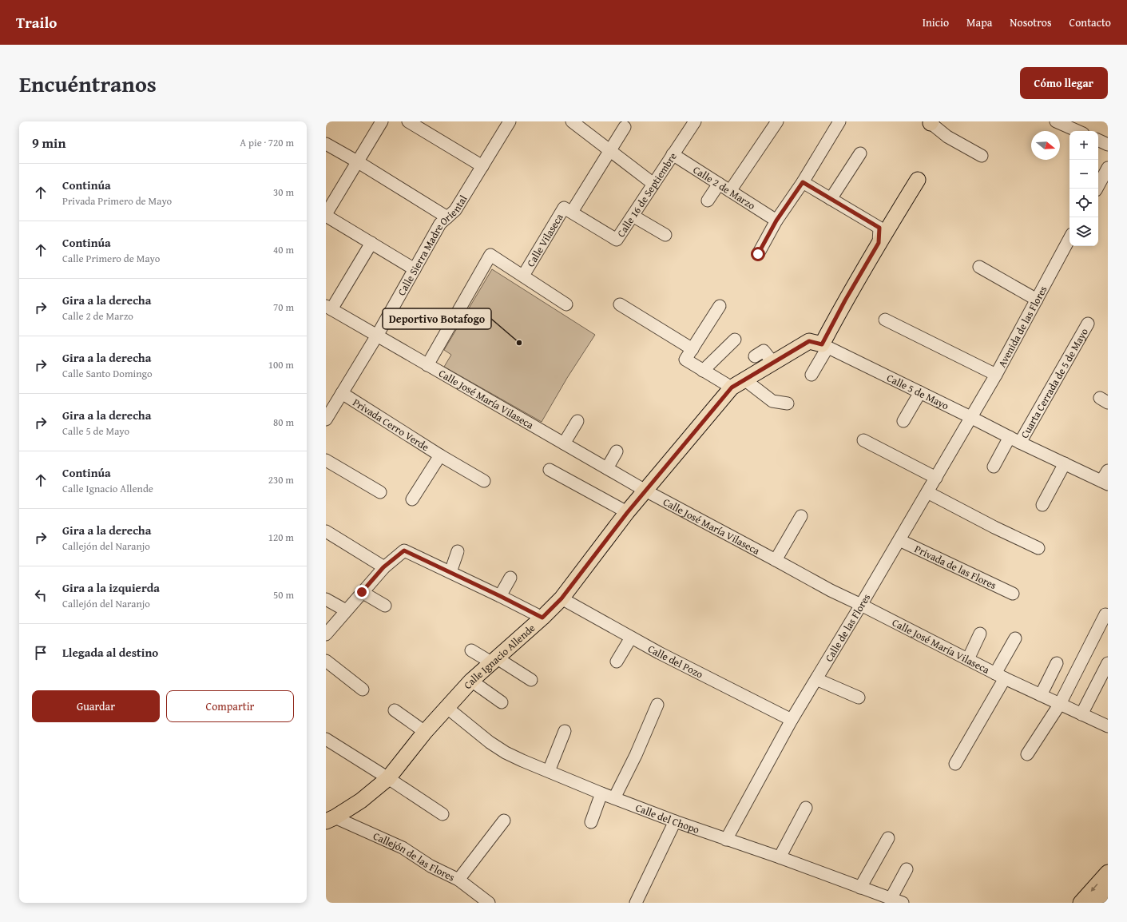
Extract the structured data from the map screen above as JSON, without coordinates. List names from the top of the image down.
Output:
{
  "streets": {
    "main road": ["Calle 5 de Mayo", "Calle Ignacio Allende"],
    "street": [
      "Calle 2 de Marzo",
      "Calle 16 de Septiembre",
      "Calle Vilaseca",
      "Calle Sierra Madre Oriental",
      "Avenida de las Flores",
      "Cuarta Cerrada de 5 de Mayo",
      "Calle José María Vilaseca",
      "Privada Cerro Verde",
      "Privada de las Flores",
      "Calle de las Flores",
      "Calle del Pozo",
      "Calle del Chopo",
      "Callejón de las Flores"
    ]
  },
  "crossings": [
    ["Calle 2 de Marzo", "Calle 16 de Septiembre"],
    ["Calle 16 de Septiembre", "Calle Vilaseca"],
    ["Calle Vilaseca", "Calle José María Vilaseca"],
    ["Calle Sierra Madre Oriental", "Calle José María Vilaseca"],
    ["Calle Sierra Madre Oriental", "Privada Cerro Verde"],
    ["Avenida de las Flores", "Calle 5 de Mayo"],
    ["Avenida de las Flores", "Calle de las Flores"],
    ["Cuarta Cerrada de 5 de Mayo", "Calle 5 de Mayo"],
    ["Calle 5 de Mayo", "Calle de las Flores"],
    ["Calle 5 de Mayo", "Calle Ignacio Allende"],
    ["Calle José María Vilaseca", "Calle de las Flores"],
    ["Calle José María Vilaseca", "Calle Ignacio Allende"],
    ["Privada de las Flores", "Calle de las Flores"],
    ["Calle de las Flores", "Calle del Pozo"],
    ["Calle de las Flores", "Calle del Chopo"],
    ["Calle Ignacio Allende", "Calle del Pozo"],
    ["Calle Ignacio Allende", "Calle del Chopo"],
    ["Calle Ignacio Allende", "Callejón de las Flores"]
  ],
  "places": ["Deportivo Botafogo"],
  "north": "right",
  "page": {
    "header": "Trailo",
    "nav": [
      "Inicio",
      "Mapa",
      "Nosotros",
      "Contacto"
    ],
    "title": "Encuéntranos",
    "buttons": [
      "Cómo llegar",
      ["Guardar", "Compartir"]
    ],
    "heading": ["9 min", "A pie · 720 m"],
    "map_buttons": ["+", "−"],
    "list": [
      ["Continúa", "Privada Primero de Mayo", "30 m"],
      ["Continúa", "Calle Primero de Mayo", "40 m"],
      ["Gira a la derecha", "Calle 2 de Marzo", "70 m"],
      ["Gira a la derecha", "Calle Santo Domingo", "100 m"],
      ["Gira a la derecha", "Calle 5 de Mayo", "80 m"],
      ["Continúa", "Calle Ignacio Allende", "230 m"],
      ["Gira a la derecha", "Callejón del Naranjo", "120 m"],
      ["Gira a la izquierda", "Callejón del Naranjo", "50 m"],
      "Llegada al destino"
    ]
  }
}
